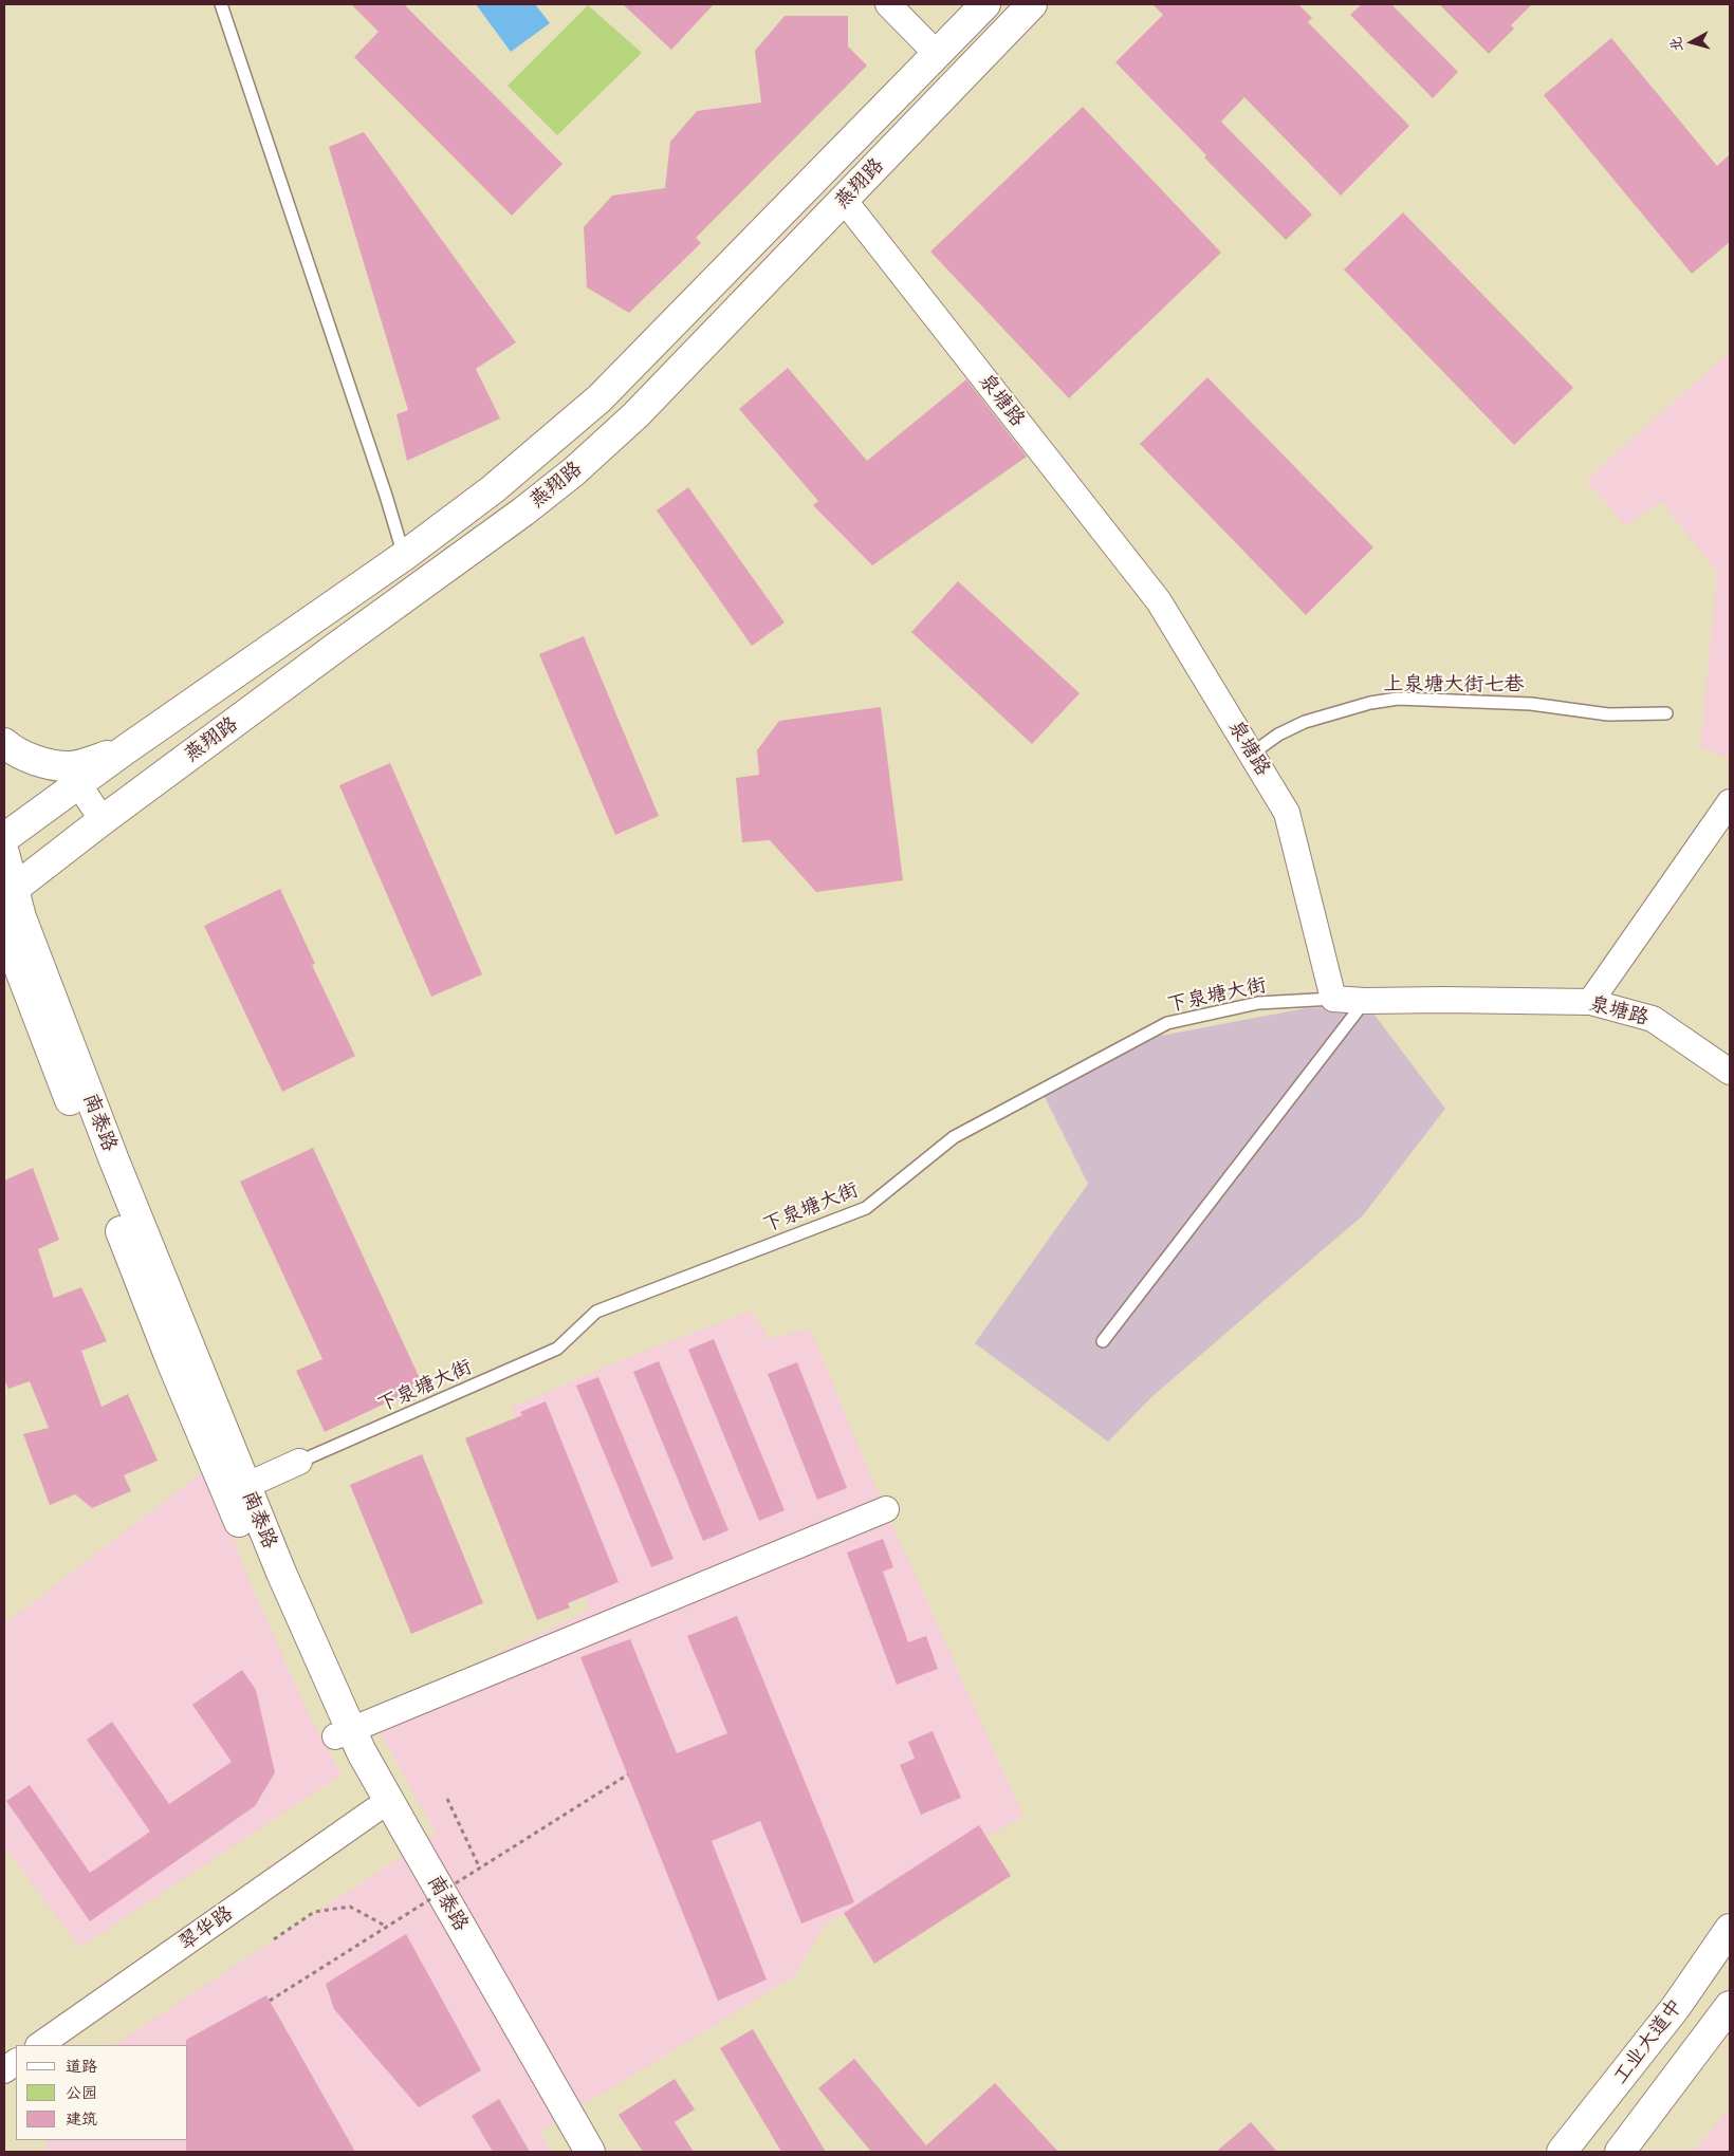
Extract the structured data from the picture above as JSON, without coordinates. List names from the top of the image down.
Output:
{
  "streets": {
    "main road": ["燕翔路", "南泰路", "工业大道中"],
    "street": ["泉塘路", "翠华路"],
    "lane": ["上泉塘大街七巷", "下泉塘大街"]
  },
  "crossings": [
    ["燕翔路", "泉塘路"],
    ["燕翔路", "南泰路"],
    ["泉塘路", "上泉塘大街七巷"],
    ["泉塘路", "下泉塘大街"],
    ["南泰路", "翠华路"]
  ],
  "legend": ["道路", "公园", "建筑"],
  "north": "left"
}
